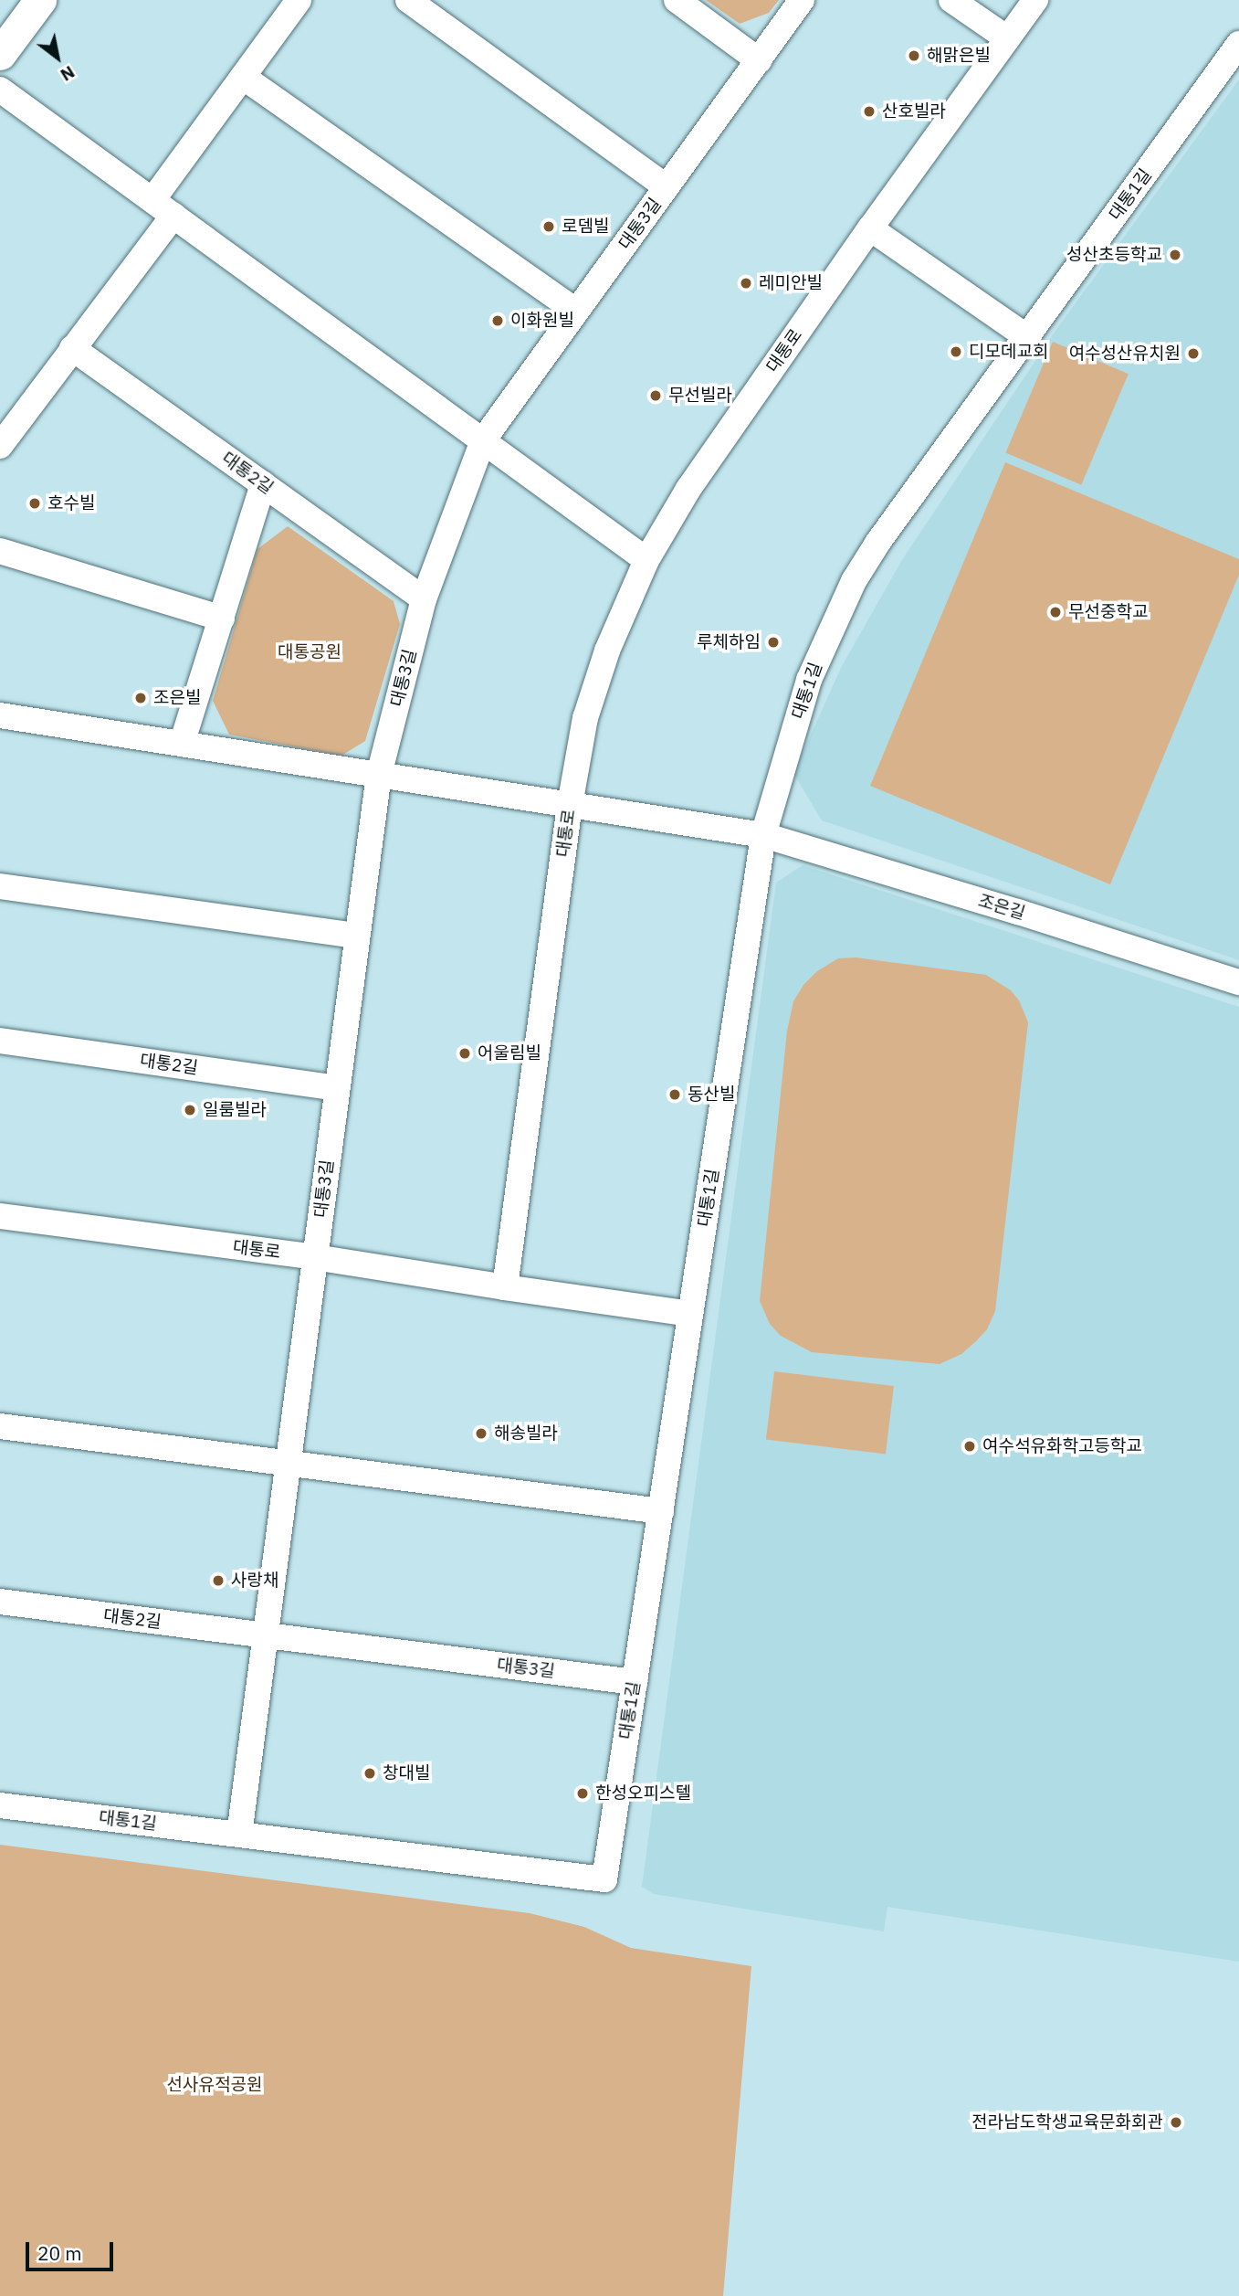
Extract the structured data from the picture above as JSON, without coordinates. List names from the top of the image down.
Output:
{
  "streets": {
    "street": [
      "대통1길",
      "대통3길",
      "대통로",
      "대통2길",
      "조은길"
    ]
  },
  "crossings": [
    ["대통1길", "대통3길"],
    ["대통1길", "조은길"],
    ["대통3길", "대통로"],
    ["대통3길", "대통2길"],
    ["대통3길", "조은길"],
    ["대통로", "조은길"]
  ],
  "parks": ["대통공원", "선사유적공원"],
  "places": [
    "해맑은빌",
    "산호빌라",
    "로뎀빌",
    "성산초등학교",
    "레미안빌",
    "이화원빌",
    "디모데교회",
    "여수성산유치원",
    "무선빌라",
    "호수빌",
    "무선중학교",
    "루체하임",
    "조은빌",
    "어울림빌",
    "동산빌",
    "일룸빌라",
    "해송빌라",
    "여수석유화학고등학교",
    "사랑채",
    "창대빌",
    "한성오피스텔",
    "전라남도학생교육문화회관"
  ],
  "scale_bar": "20 m",
  "north": "bottom right"
}
